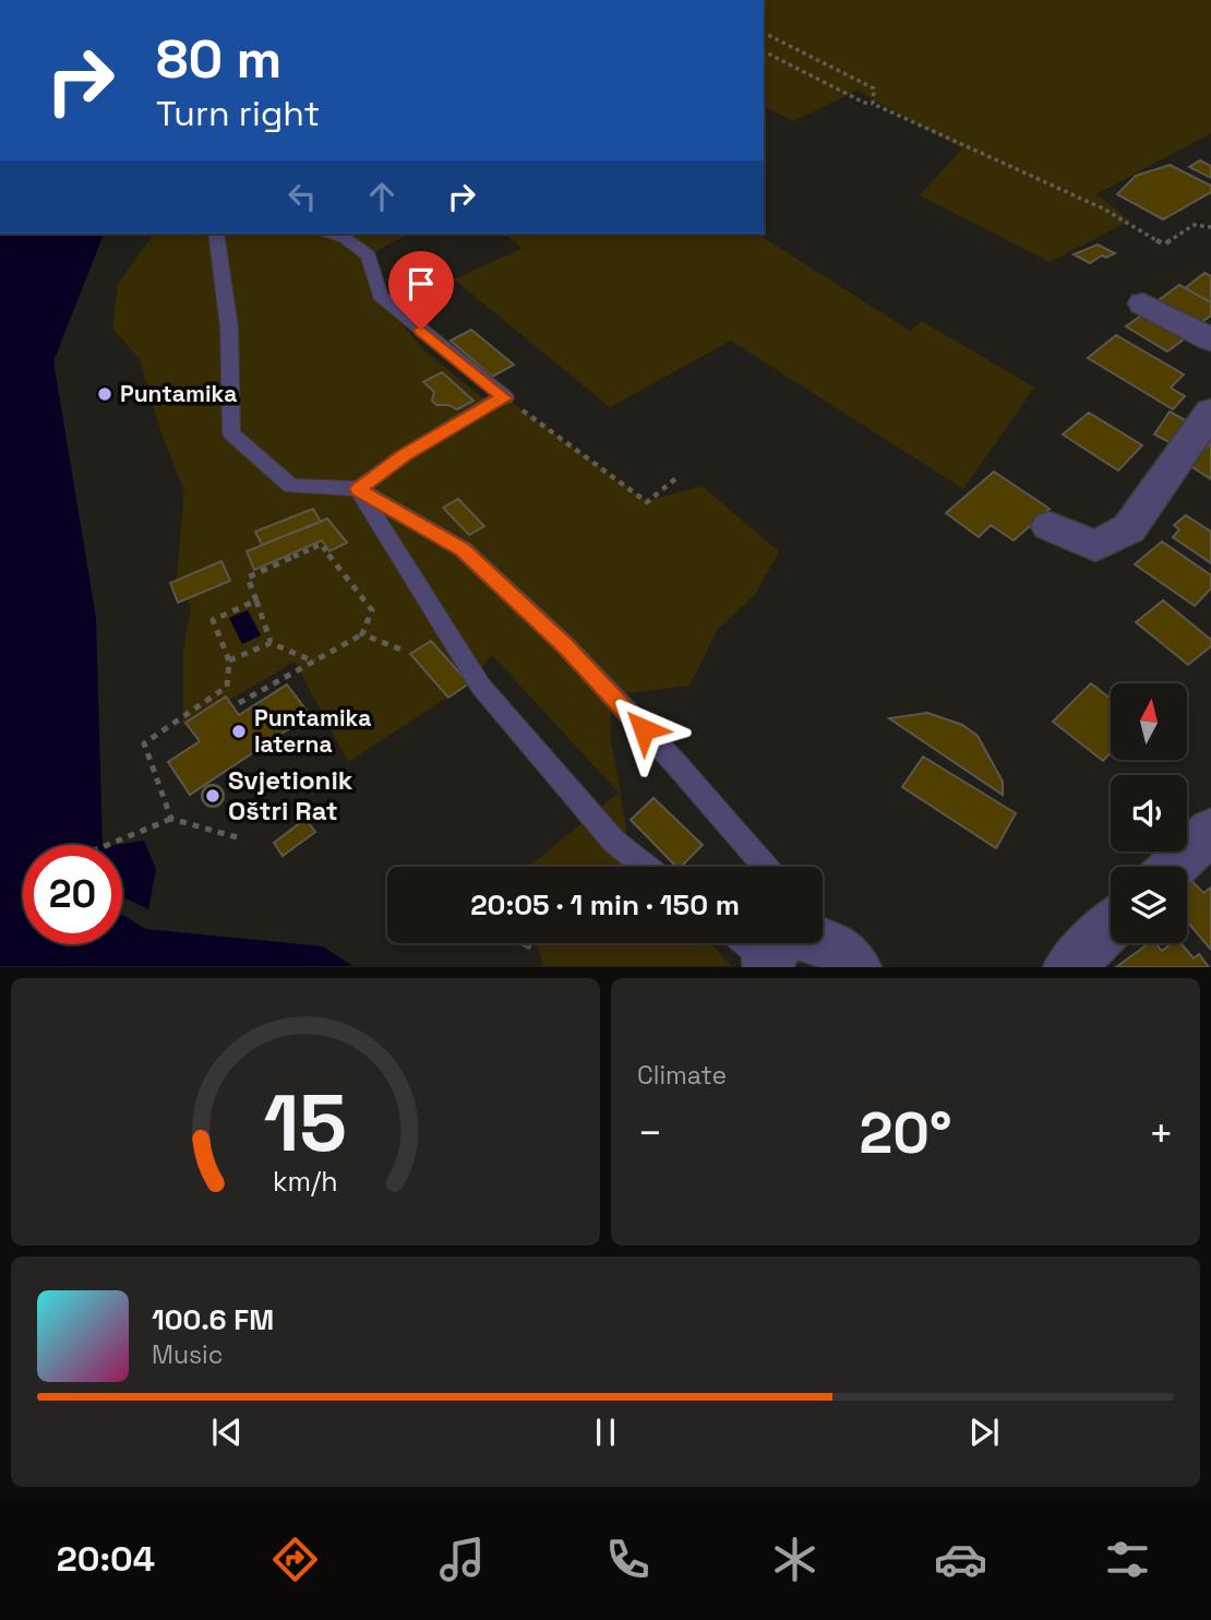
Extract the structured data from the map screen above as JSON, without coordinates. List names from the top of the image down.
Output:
{
  "places": ["Puntamika", "Puntamika laterna", "Svjetionik Oštri Rat"],
  "north": "top",
  "page": {
    "turn": ["80 m", "Turn right"],
    "limit": "20",
    "trip": "20:05 · 1 min · 150 m",
    "tile": "Climate",
    "heat": ["−", "20°", "+"],
    "song": ["100.6 FM", "Music"],
    "tabs": "20:04",
    "gauge": ["15", "km/h"]
  }
}
